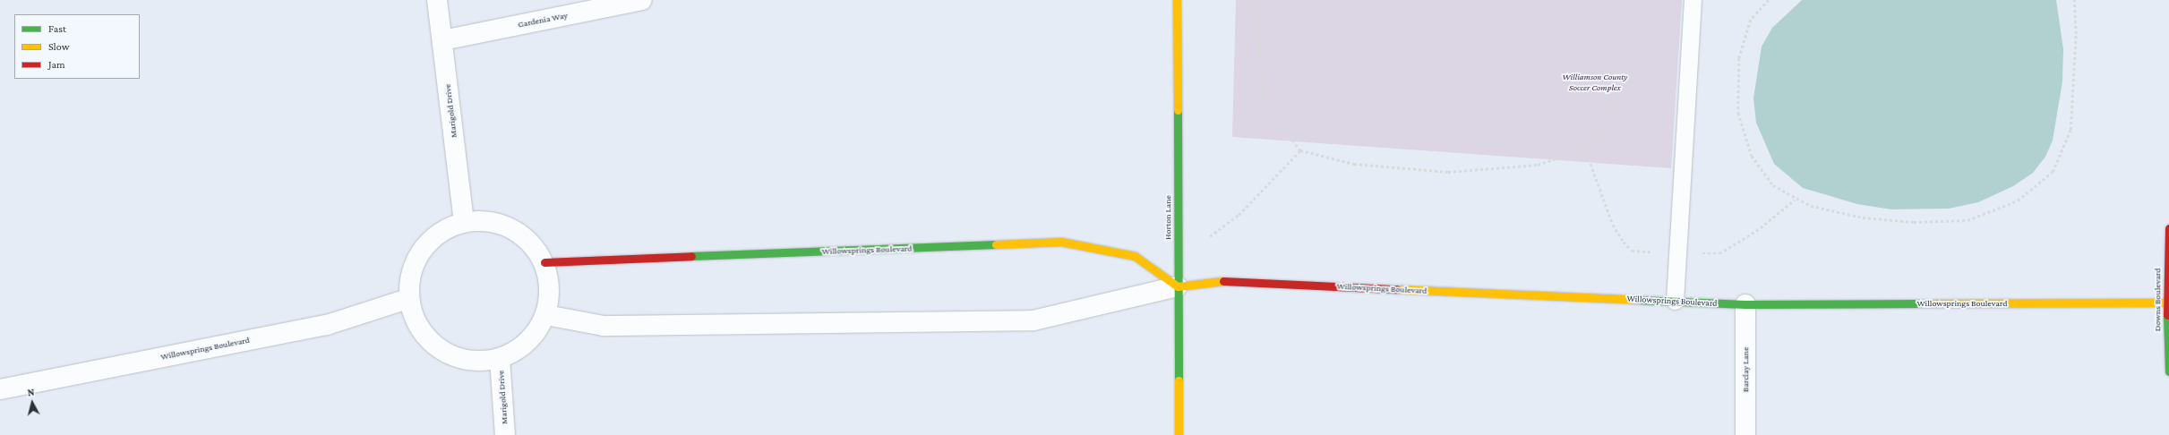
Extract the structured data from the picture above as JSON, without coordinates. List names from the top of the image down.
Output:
{
  "streets": {
    "street": [
      "Gardenia Way",
      "Marigold Drive",
      "Horton Lane",
      "Willowsprings Boulevard",
      "Downs Boulevard",
      "Barclay Lane"
    ]
  },
  "crossings": [
    ["Gardenia Way", "Marigold Drive"],
    ["Horton Lane", "Willowsprings Boulevard"],
    ["Willowsprings Boulevard", "Downs Boulevard"],
    ["Willowsprings Boulevard", "Barclay Lane"]
  ],
  "parks": ["Williamson County Soccer Complex"],
  "legend": ["Fast", "Slow", "Jam"],
  "north": "top"
}
